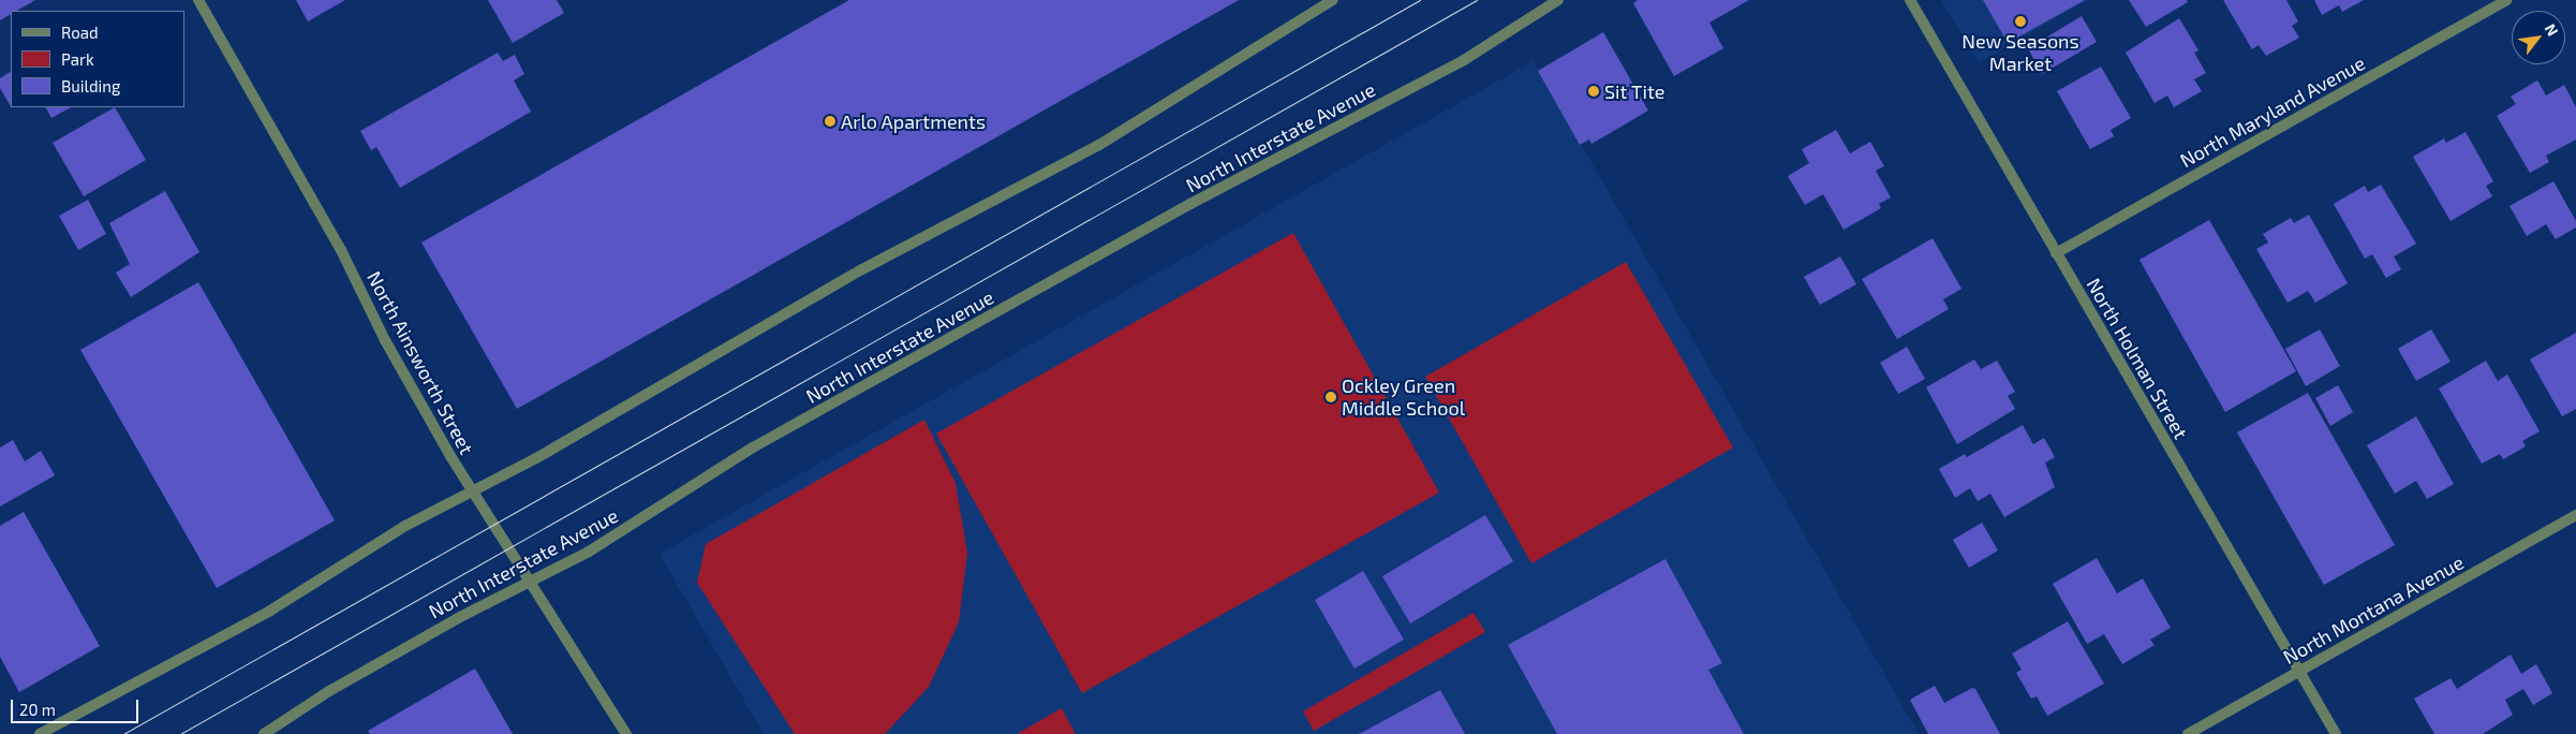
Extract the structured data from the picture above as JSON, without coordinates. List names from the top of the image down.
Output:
{
  "streets": {
    "street": [
      "North Maryland Avenue",
      "North Interstate Avenue",
      "North Holman Street",
      "North Ainsworth Street",
      "North Montana Avenue"
    ]
  },
  "crossings": [
    ["North Maryland Avenue", "North Holman Street"],
    ["North Interstate Avenue", "North Ainsworth Street"],
    ["North Holman Street", "North Montana Avenue"]
  ],
  "places": [
    "New Seasons Market",
    "Sit Tite",
    "Arlo Apartments",
    "Ockley Green Middle School"
  ],
  "legend": ["Road", "Park", "Building"],
  "scale_bar": "20 m",
  "north": "top right"
}
